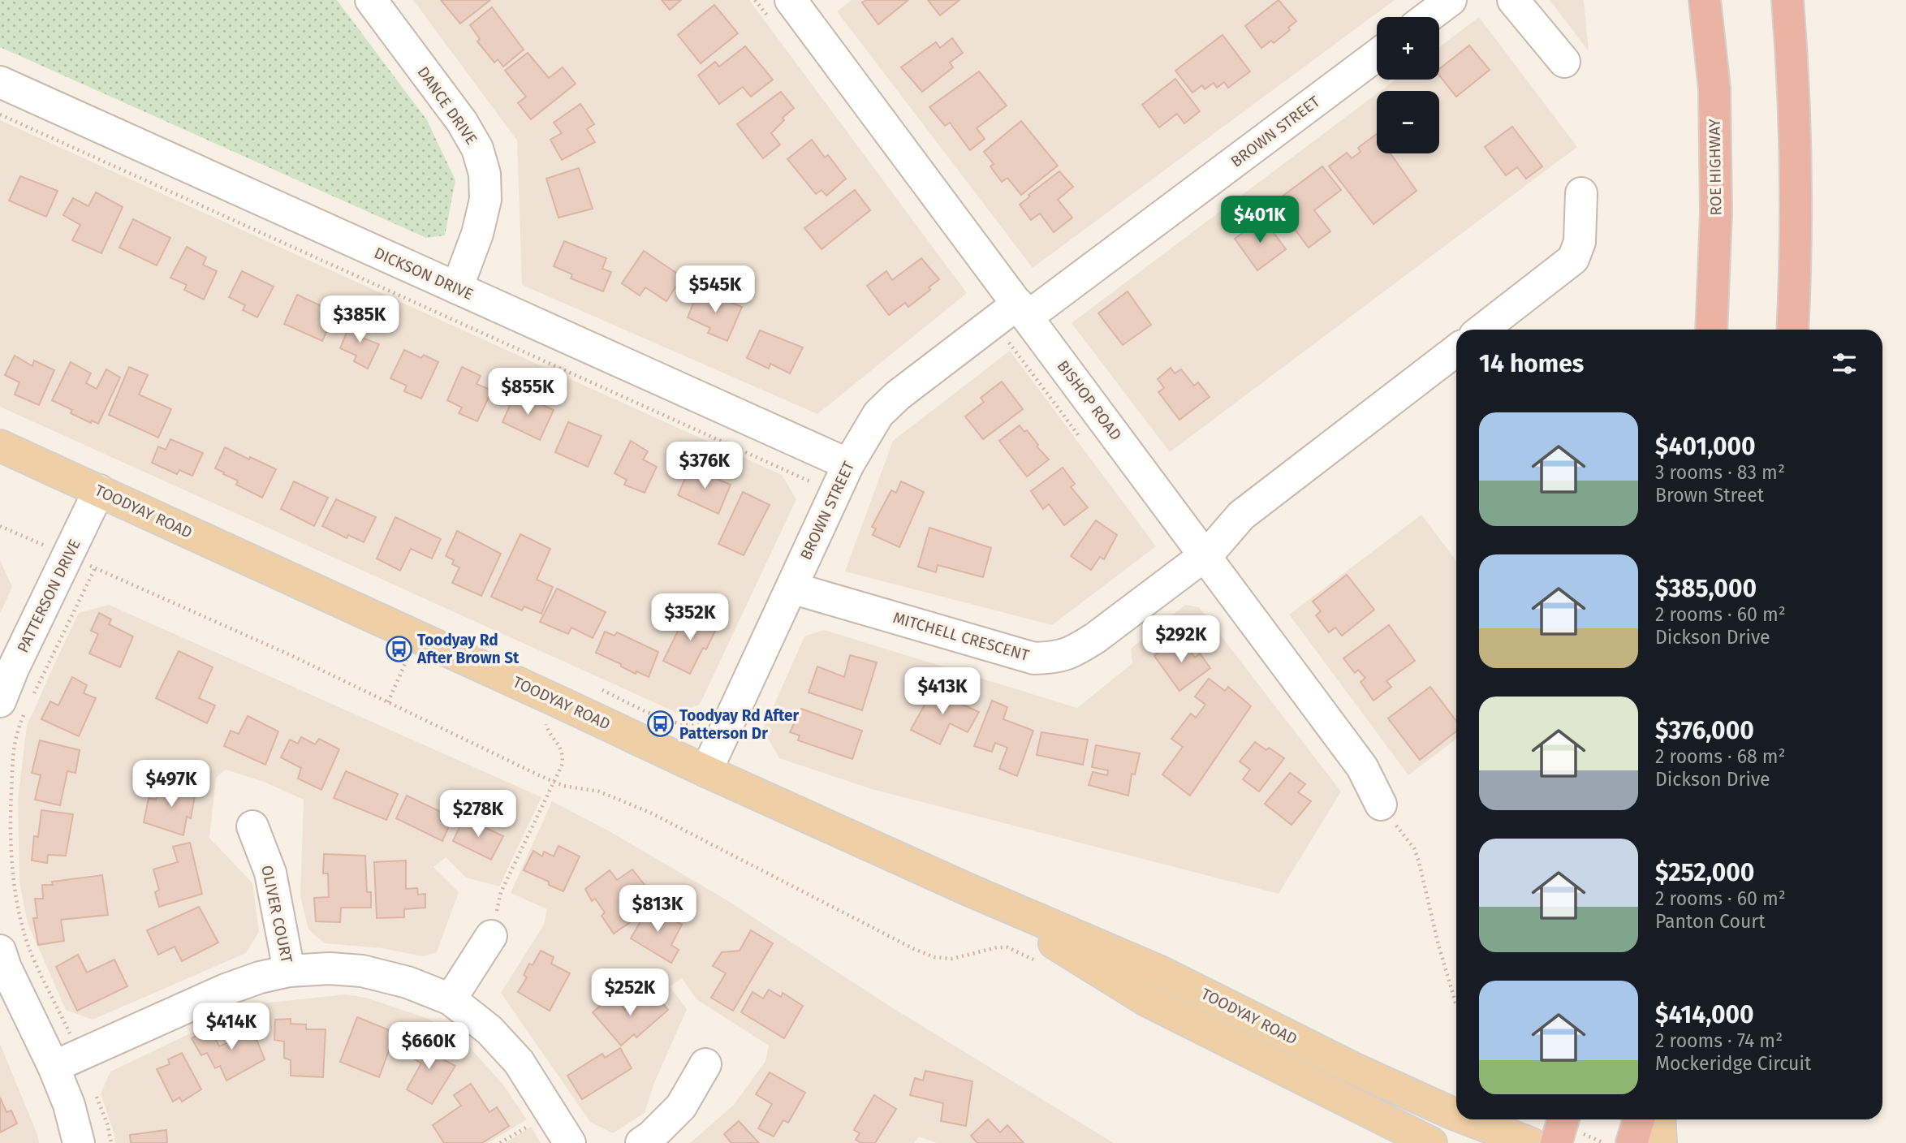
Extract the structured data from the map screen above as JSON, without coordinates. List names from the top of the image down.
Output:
{
  "streets": {
    "highway": ["ROE HIGHWAY"],
    "main road": ["TOODYAY ROAD"],
    "street": [
      "DANCE DRIVE",
      "BROWN STREET",
      "DICKSON DRIVE",
      "BISHOP ROAD",
      "PATTERSON DRIVE",
      "MITCHELL CRESCENT",
      "OLIVER COURT"
    ]
  },
  "crossings": [
    ["DANCE DRIVE", "DICKSON DRIVE"],
    ["BROWN STREET", "DICKSON DRIVE"],
    ["BROWN STREET", "BISHOP ROAD"],
    ["BROWN STREET", "TOODYAY ROAD"],
    ["BROWN STREET", "MITCHELL CRESCENT"],
    ["BISHOP ROAD", "MITCHELL CRESCENT"],
    ["TOODYAY ROAD", "PATTERSON DRIVE"]
  ],
  "places": {
    "bus stop": ["Toodyay Rd After Brown St", "Toodyay Rd After Patterson Dr"]
  },
  "page": {
    "map_buttons": ["+", "−"],
    "price": [
      "$401K",
      "$545K",
      "$385K",
      "$855K",
      "$376K",
      "$352K",
      "$292K",
      "$413K",
      "$497K",
      "$278K",
      "$813K",
      "$252K",
      "$414K",
      "$660K"
    ],
    "heading": "14 homes",
    "list": [
      {
        "name": "$401,000",
        "note": "3 rooms · 83 m² · Brown Street"
      },
      {
        "name": "$385,000",
        "note": "2 rooms · 60 m² · Dickson Drive"
      },
      {
        "name": "$376,000",
        "note": "2 rooms · 68 m² · Dickson Drive"
      },
      {
        "name": "$252,000",
        "note": "2 rooms · 60 m² · Panton Court"
      },
      {
        "name": "$414,000",
        "note": "2 rooms · 74 m² · Mockeridge Circuit"
      }
    ]
  }
}
